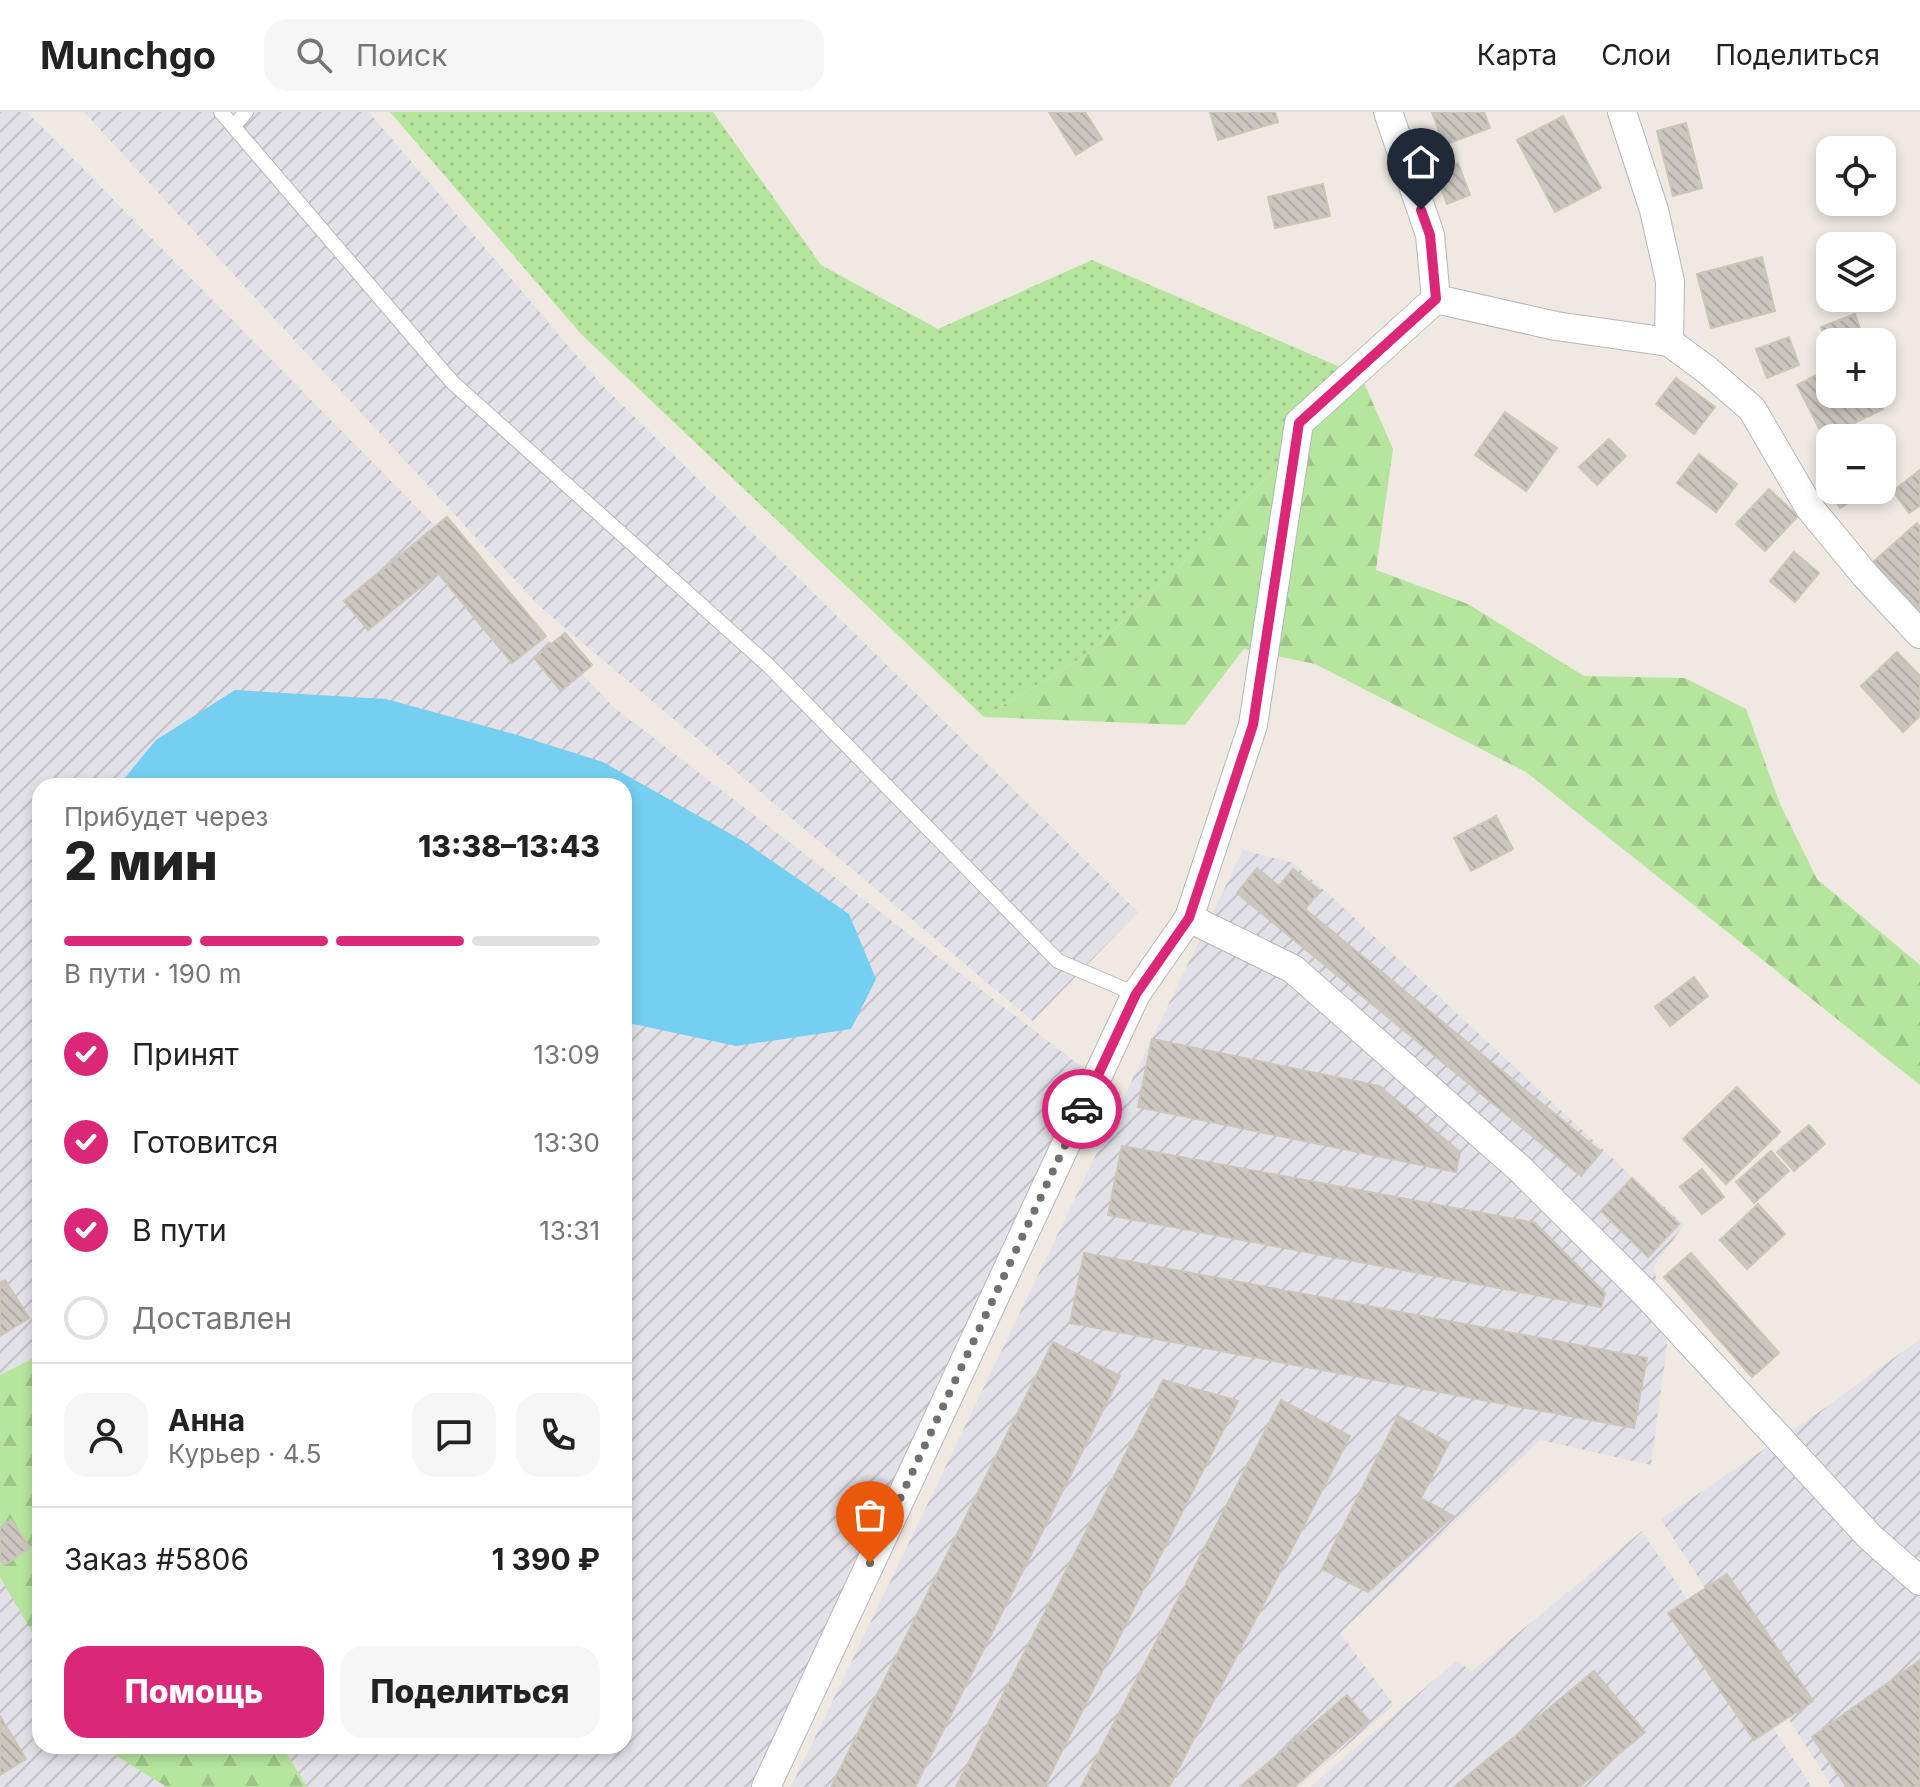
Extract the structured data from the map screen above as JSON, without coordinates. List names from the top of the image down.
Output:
{
  "page": {
    "header": "Munchgo",
    "search": "Поиск",
    "nav": ["Карта", "Слои", "Поделиться"],
    "map_buttons": ["+", "−"],
    "heading": ["2 мин", "Прибудет через", "13:38–13:43"],
    "panel": [
      "Анна",
      "Курьер · 4.5",
      "Заказ #5806",
      "1 390 ₽"
    ],
    "bar": "В пути · 190 m",
    "list": [
      ["Принят", "13:09"],
      ["Готовится", "13:30"],
      ["В пути", "13:31"],
      "Доставлен"
    ],
    "buttons": ["Помощь", "Поделиться"]
  }
}
